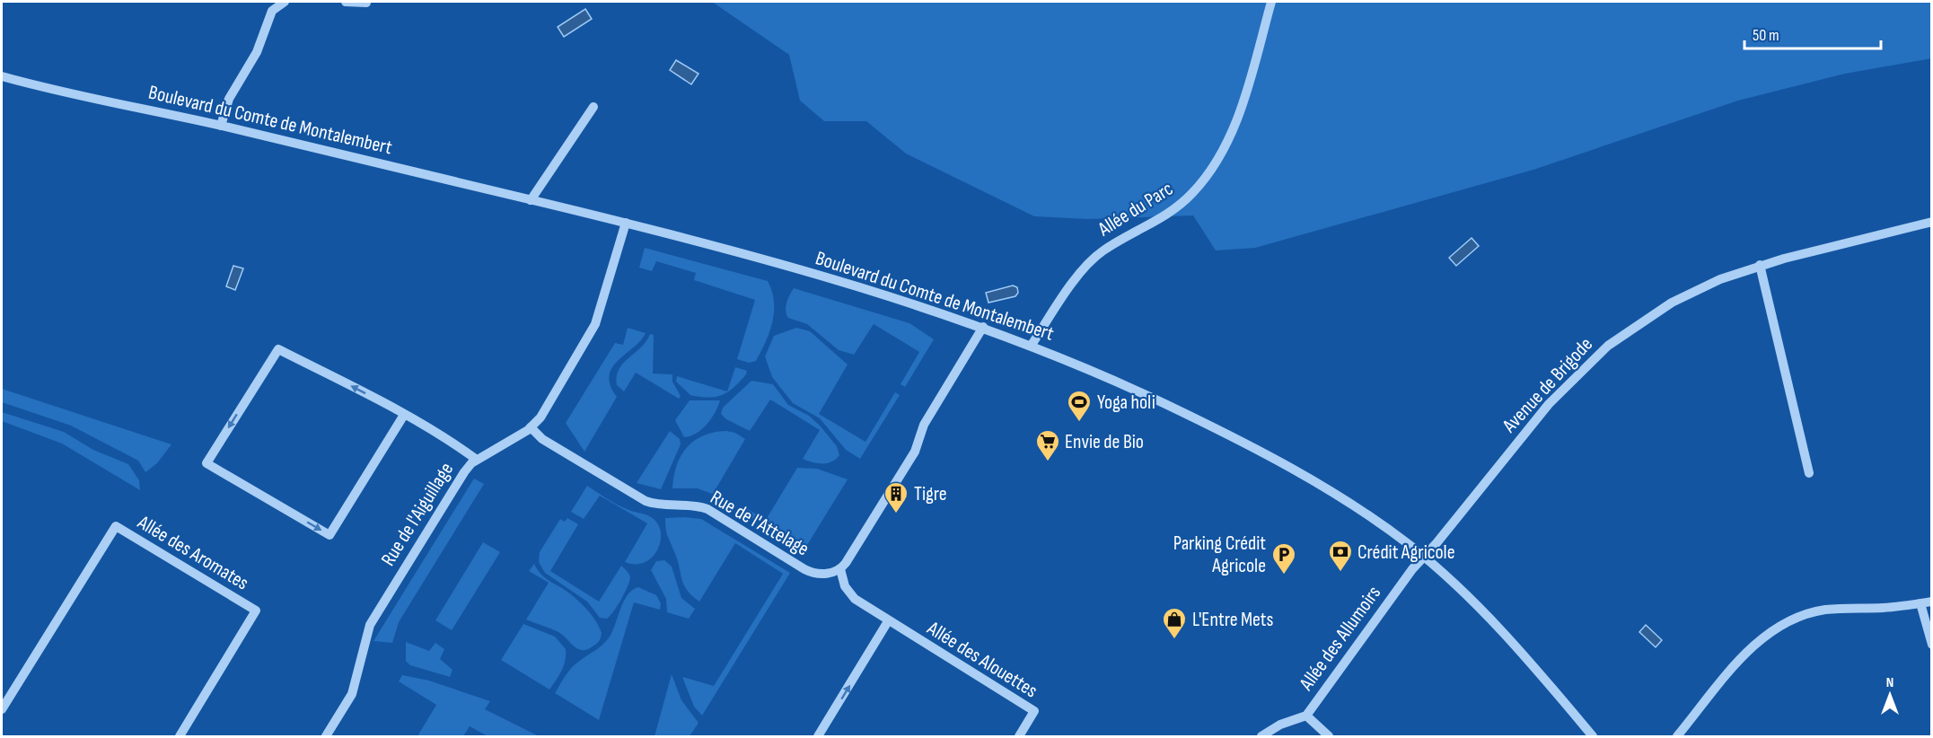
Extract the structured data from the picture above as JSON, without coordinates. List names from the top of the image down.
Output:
{
  "streets": {
    "street": [
      "Boulevard du Comte de Montalembert",
      "Allée du Parc",
      "Avenue de Brigode",
      "Rue de l'Aiguillage",
      "Rue de l'Attelage",
      "Allée des Aromates",
      "Allée des Allumoirs",
      "Allée des Alouettes"
    ]
  },
  "crossings": [
    ["Boulevard du Comte de Montalembert", "Allée du Parc"],
    ["Boulevard du Comte de Montalembert", "Avenue de Brigode"],
    ["Boulevard du Comte de Montalembert", "Rue de l'Aiguillage"],
    ["Boulevard du Comte de Montalembert", "Allée des Allumoirs"],
    ["Avenue de Brigode", "Allée des Allumoirs"],
    ["Rue de l'Aiguillage", "Rue de l'Attelage"],
    ["Rue de l'Attelage", "Allée des Alouettes"]
  ],
  "places": {
    "sports": ["Yoga holi"],
    "supermarket": ["Envie de Bio"],
    "building": ["Tigre"],
    "bank": ["Crédit Agricole"],
    "parking": ["Parking Crédit Agricole"],
    "shop": ["L'Entre Mets"]
  },
  "scale_bar": "50 m",
  "north": "top"
}
